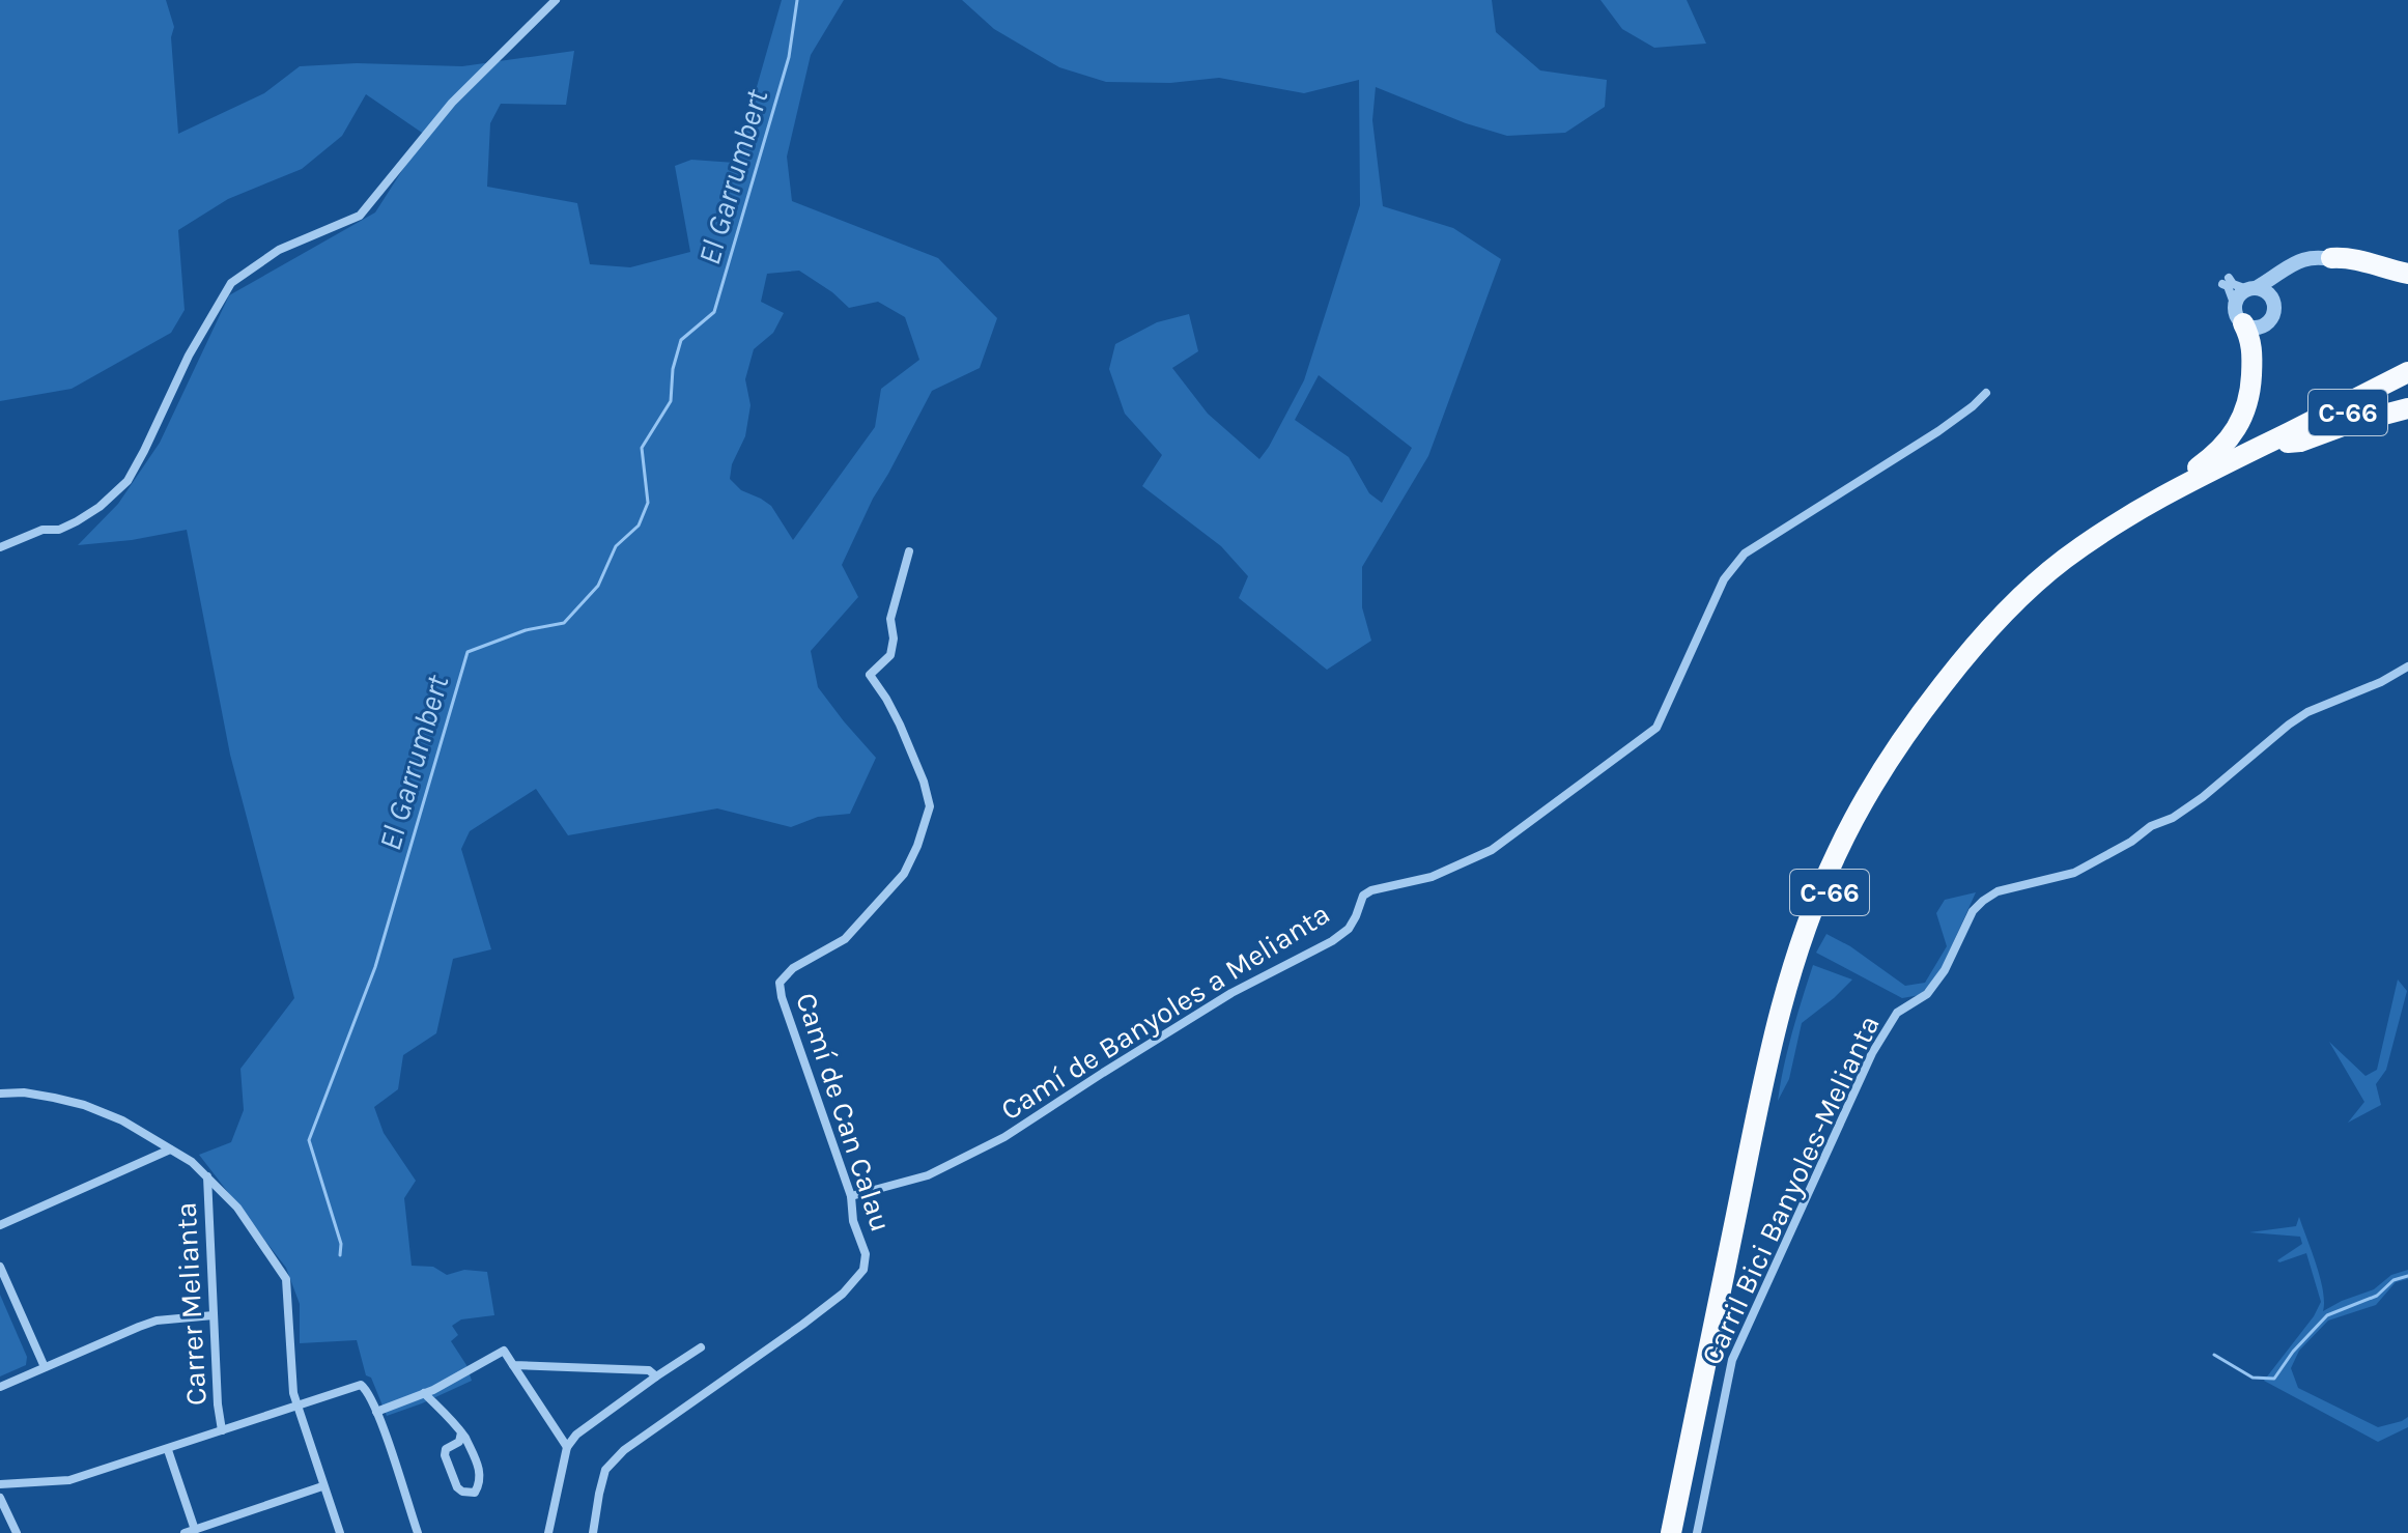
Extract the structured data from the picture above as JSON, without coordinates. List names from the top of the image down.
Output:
{
  "streets": {
    "highway": ["C-66"],
    "street": [
      "Camí de Banyoles a Melianta",
      "Camí de Can Calau",
      "Carril Bici Banyoles-Melianta",
      "Carrer Melianta"
    ]
  },
  "crossings": [
    ["Camí de Banyoles a Melianta", "Camí de Can Calau"]
  ],
  "water": ["El Garrumbert"]
}
